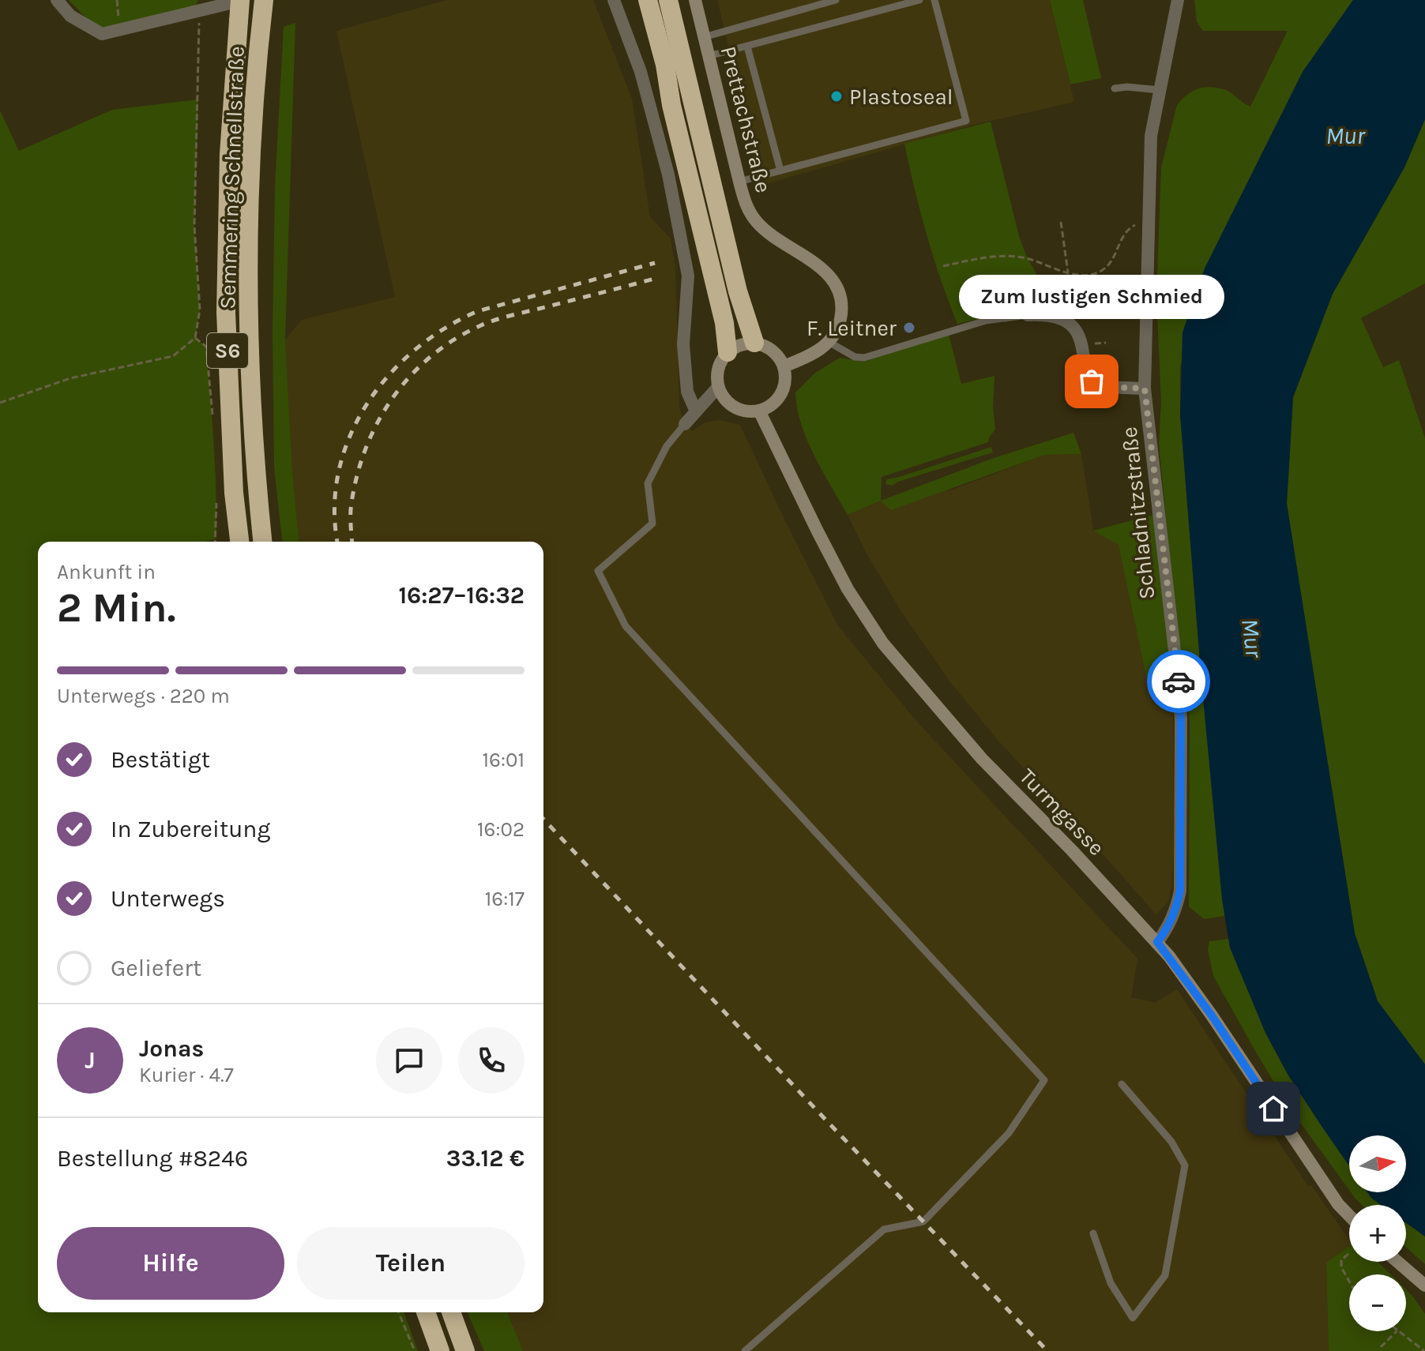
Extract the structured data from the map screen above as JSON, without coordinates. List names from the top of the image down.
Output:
{
  "streets": {
    "highway": ["Semmering Schnellstraße", "S6"],
    "main road": ["Prettachstraße", "Turmgasse"],
    "street": ["Schladnitzstraße"]
  },
  "crossings": [
    ["Schladnitzstraße", "Turmgasse"]
  ],
  "water": ["Mur"],
  "places": ["Plastoseal", "F. Leitner", "Zum lustigen Schmied"],
  "north": "right",
  "page": {
    "bubble": "Zum lustigen Schmied",
    "heading": ["2 Min.", "Ankunft in", "16:27–16:32"],
    "panel": [
      "Jonas",
      "Kurier · 4.7",
      "Bestellung #8246",
      "33.12 €"
    ],
    "bar": "Unterwegs · 220 m",
    "list": [
      ["Bestätigt", "16:01"],
      ["In Zubereitung", "16:02"],
      ["Unterwegs", "16:17"],
      "Geliefert"
    ],
    "round": "J",
    "map_buttons": ["+", "−"],
    "buttons": ["Hilfe", "Teilen"]
  }
}
